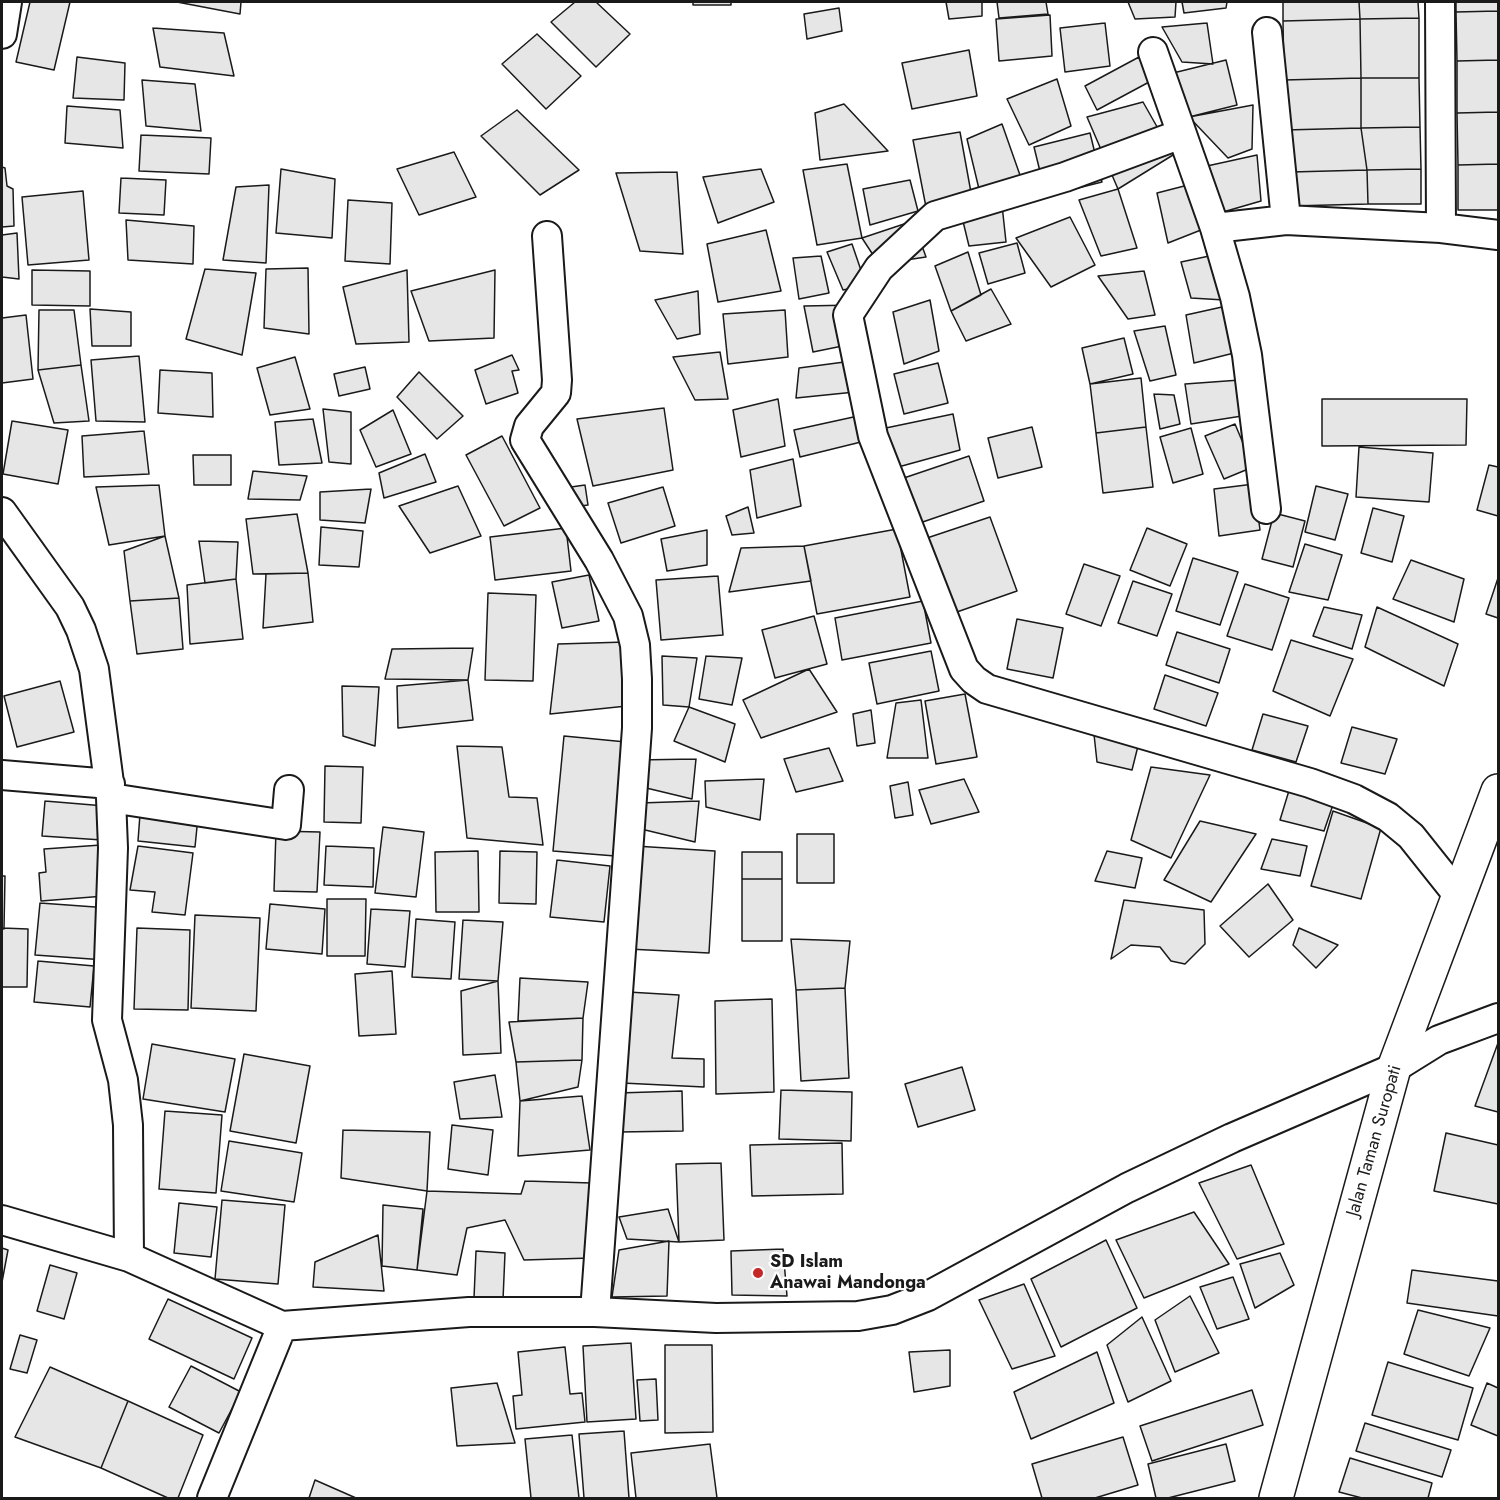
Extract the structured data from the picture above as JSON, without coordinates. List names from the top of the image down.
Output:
{
  "streets": {
    "street": ["Jalan Taman Suropati"]
  },
  "places": ["SD Islam Anawai Mandonga"]
}
